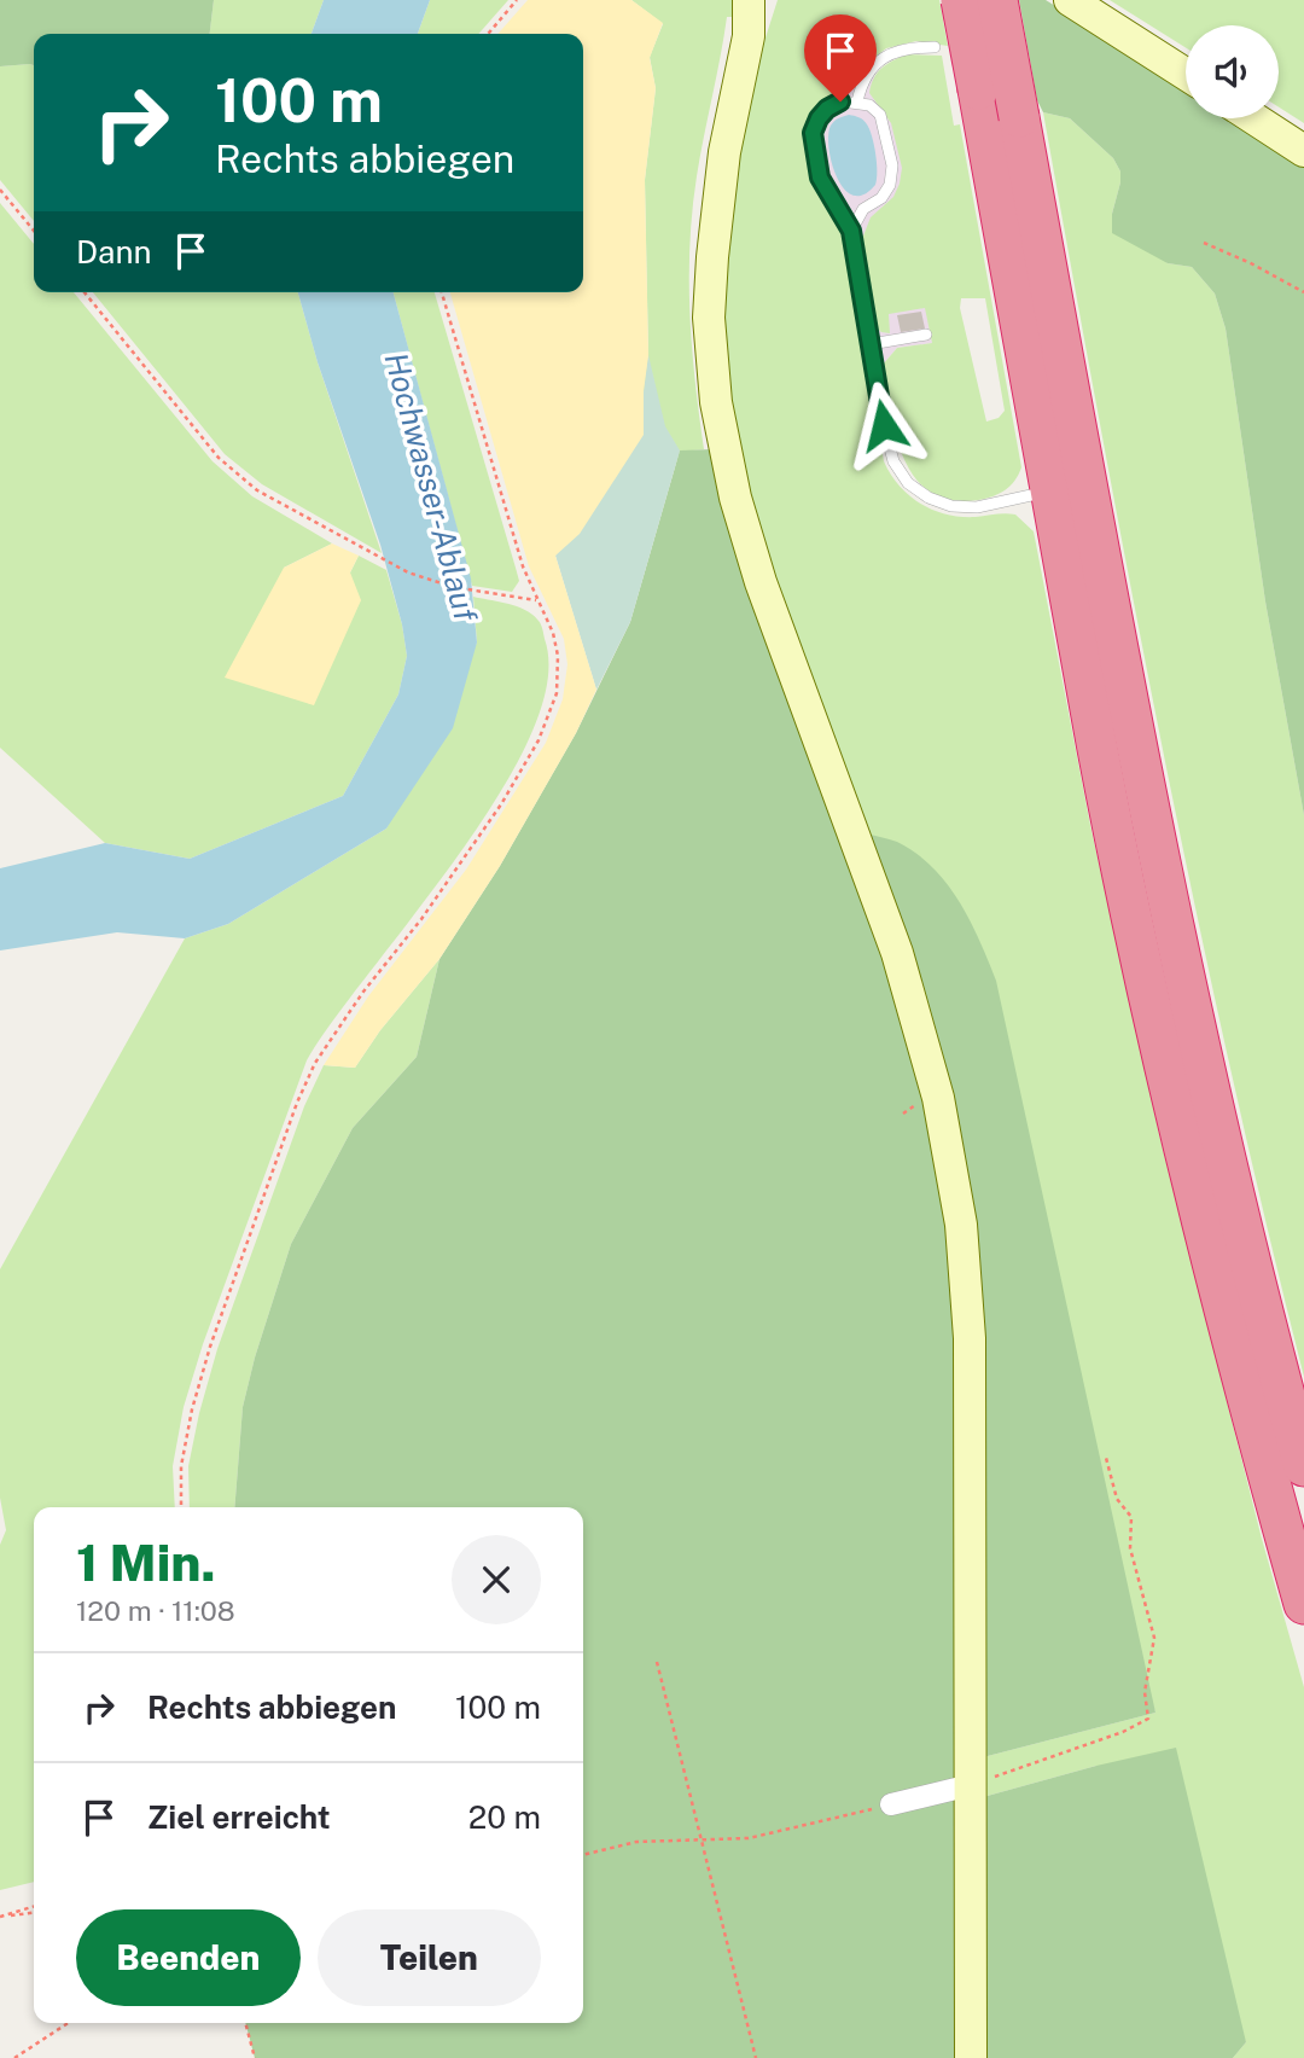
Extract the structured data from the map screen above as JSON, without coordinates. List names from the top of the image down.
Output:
{
  "water": ["Hochwasser-Ablauf"],
  "page": {
    "turn": ["100 m", "Rechts abbiegen"],
    "then": "Dann",
    "heading": ["1 Min.", "120 m · 11:08"],
    "list": [
      {
        "name": "Rechts abbiegen",
        "value": "100 m"
      },
      {
        "name": "Ziel erreicht",
        "value": "20 m"
      }
    ],
    "buttons": ["Beenden", "Teilen"]
  }
}
